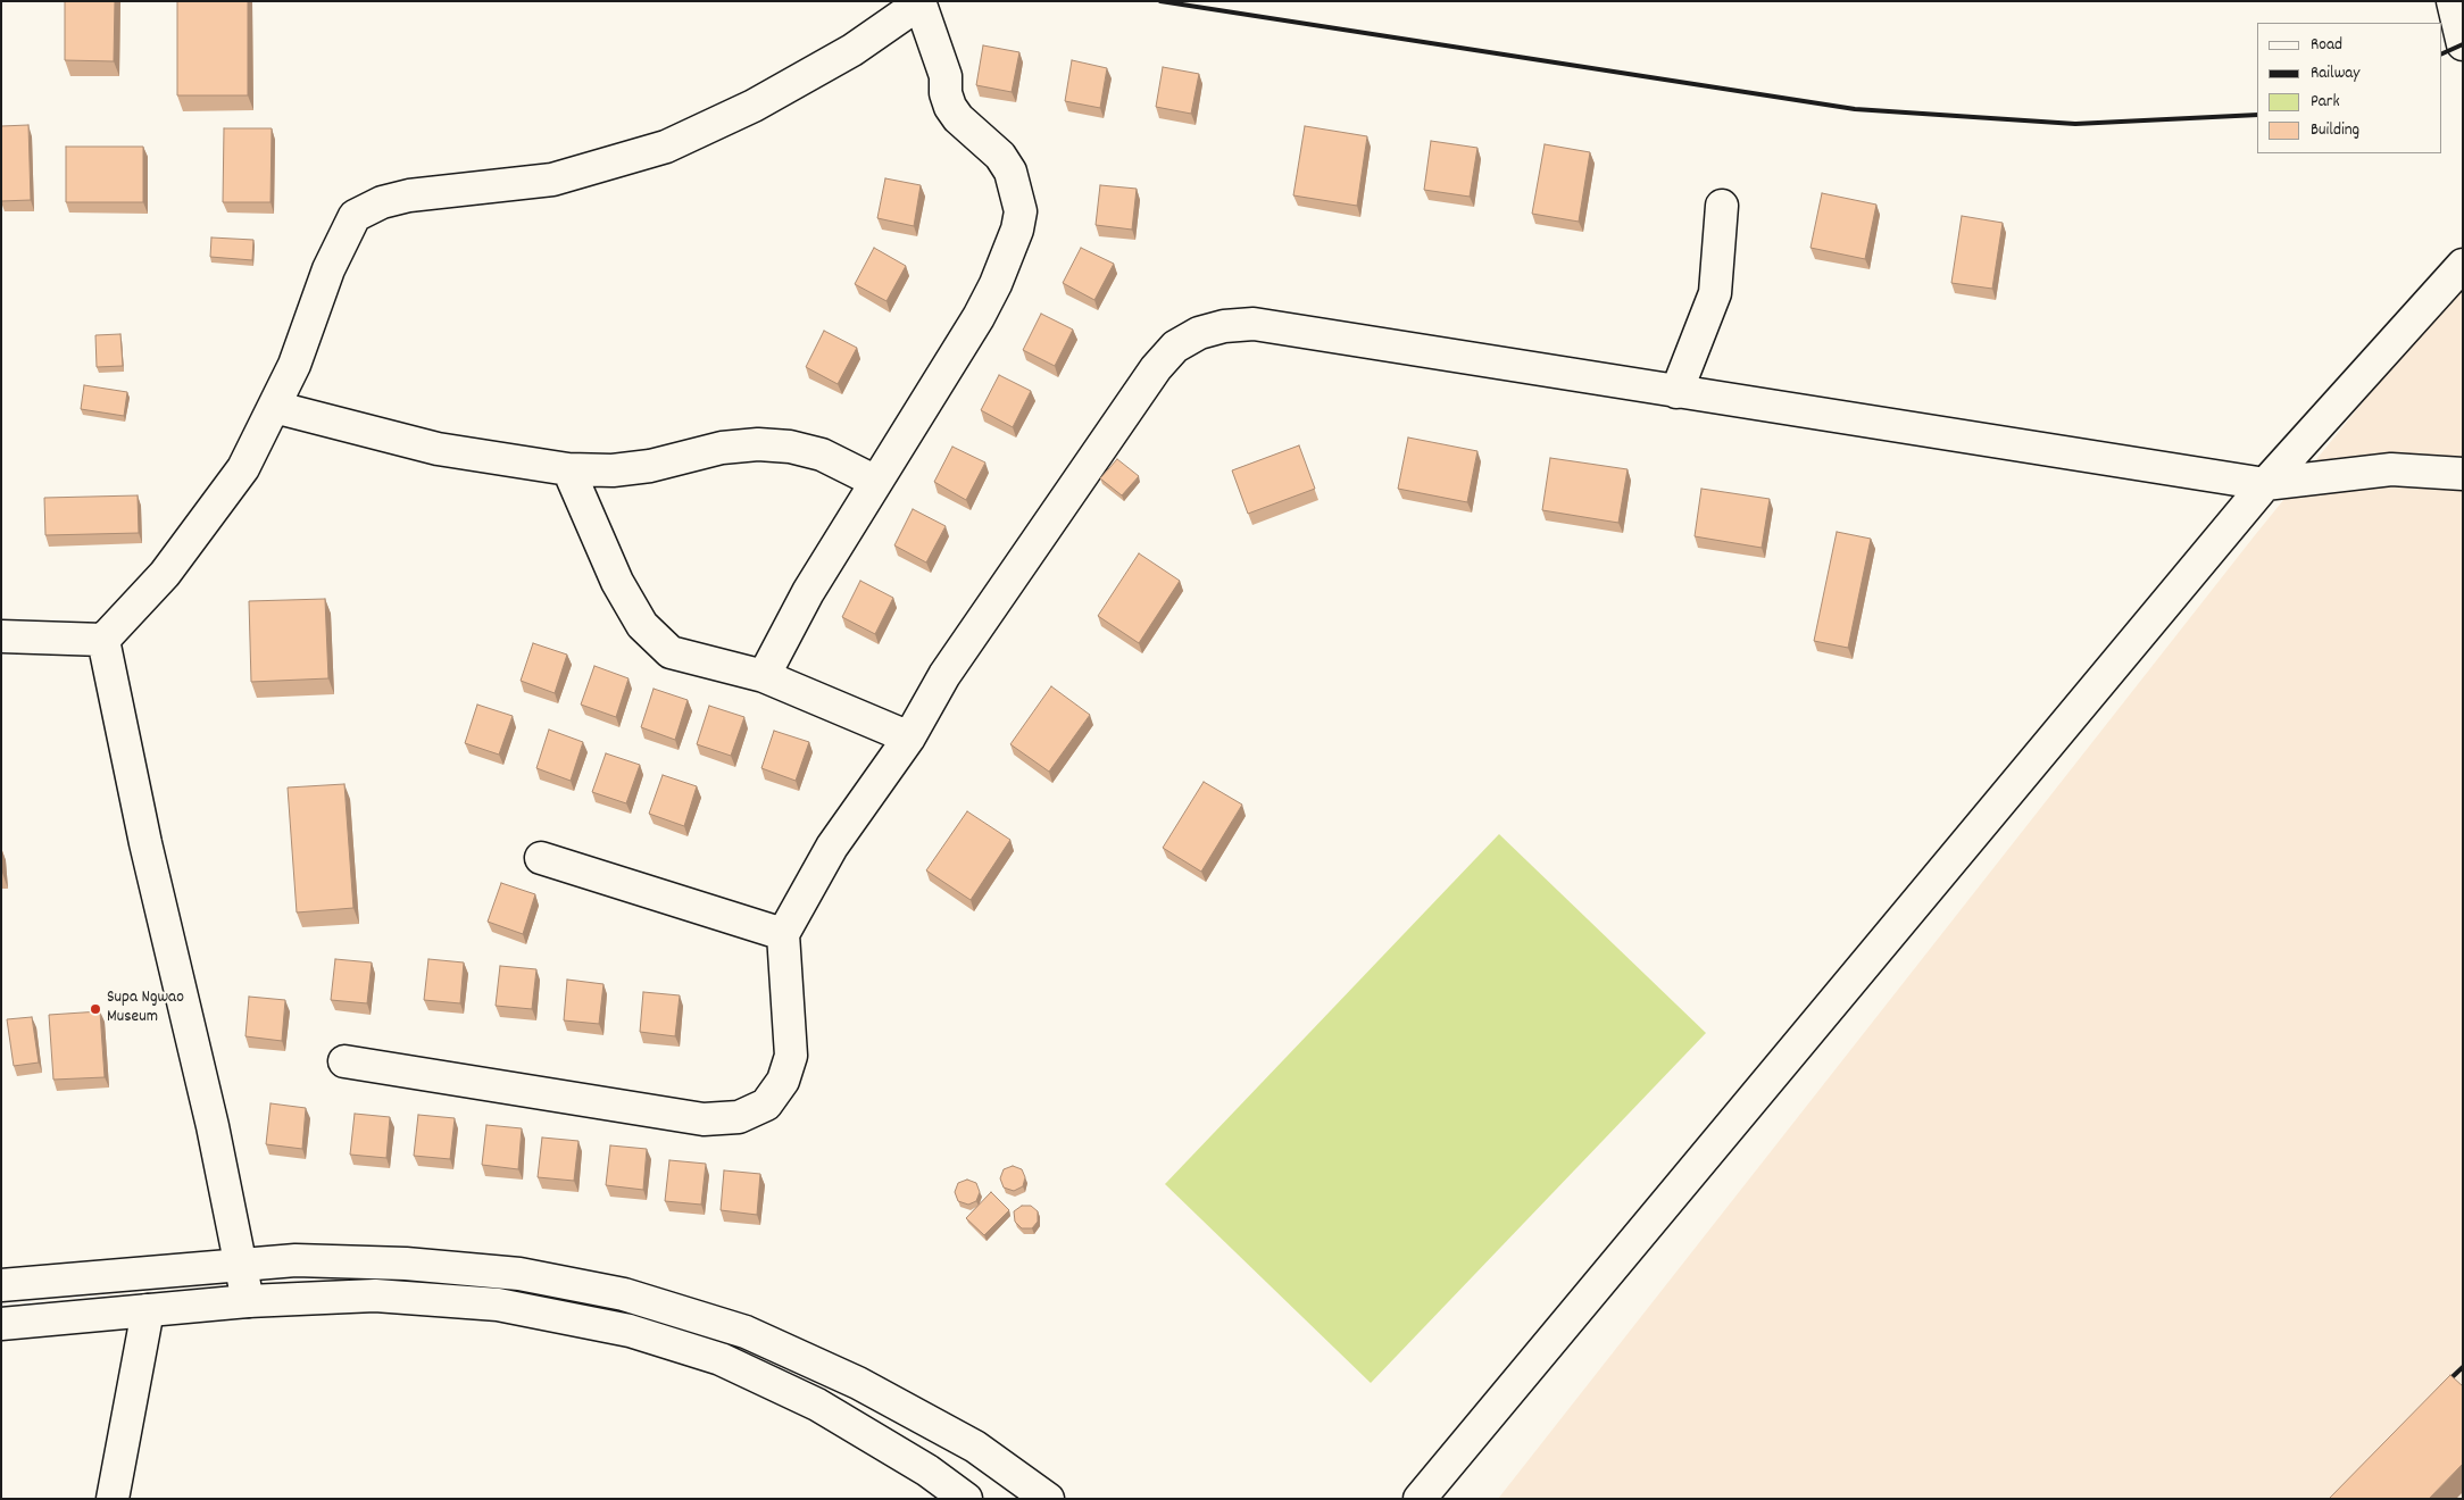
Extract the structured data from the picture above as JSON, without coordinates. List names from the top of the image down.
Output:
{
  "places": ["Supa Ngwao Museum"],
  "legend": [
    "Road",
    "Railway",
    "Park",
    "Building"
  ]
}
